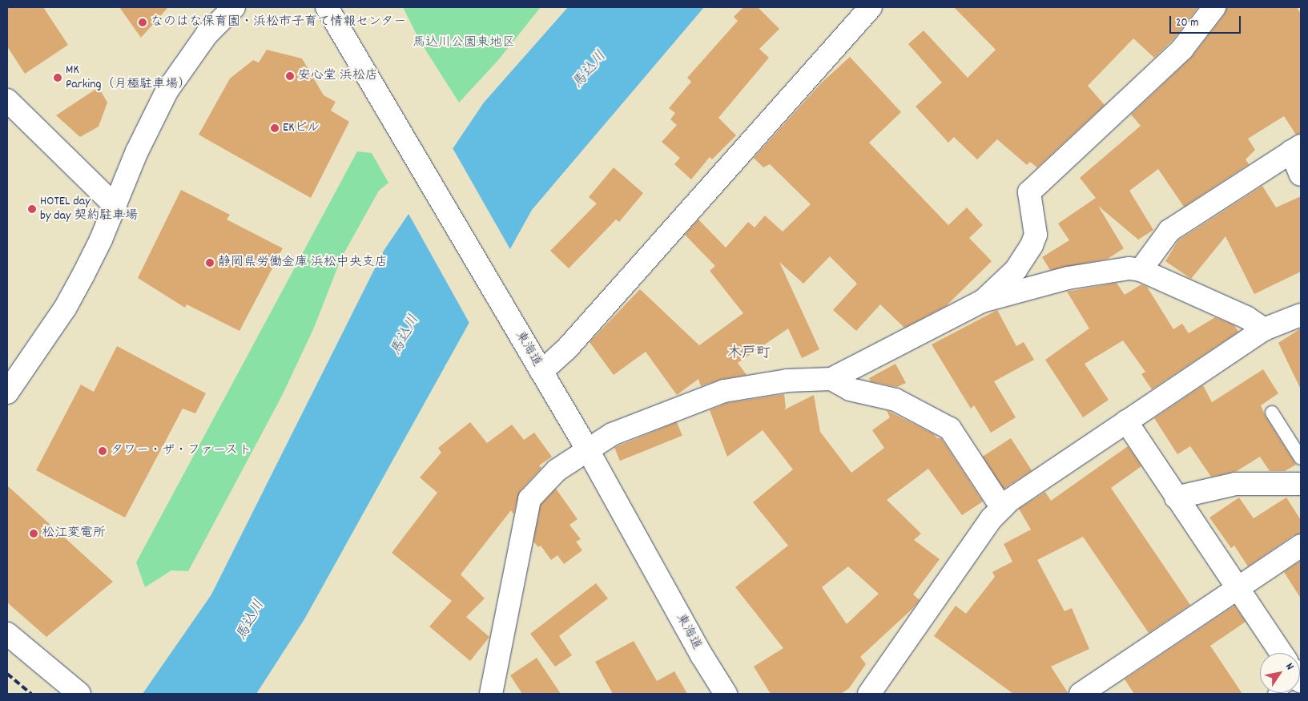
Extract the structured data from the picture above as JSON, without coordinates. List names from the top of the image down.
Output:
{
  "streets": {
    "main road": ["東海道"]
  },
  "districts": ["木戸町"],
  "water": ["馬込川"],
  "parks": ["馬込川公園東地区"],
  "places": [
    "なのはな保育園・浜松市子育て情報センター",
    "安心堂 浜松店",
    "MK Parking（月極駐車場）",
    "EKビル",
    "HOTEL day by day 契約駐車場",
    "静岡県労働金庫 浜松中央支店",
    "タワー・ザ・ファースト",
    "松江変電所"
  ],
  "scale_bar": "20 m",
  "north": "top right"
}
